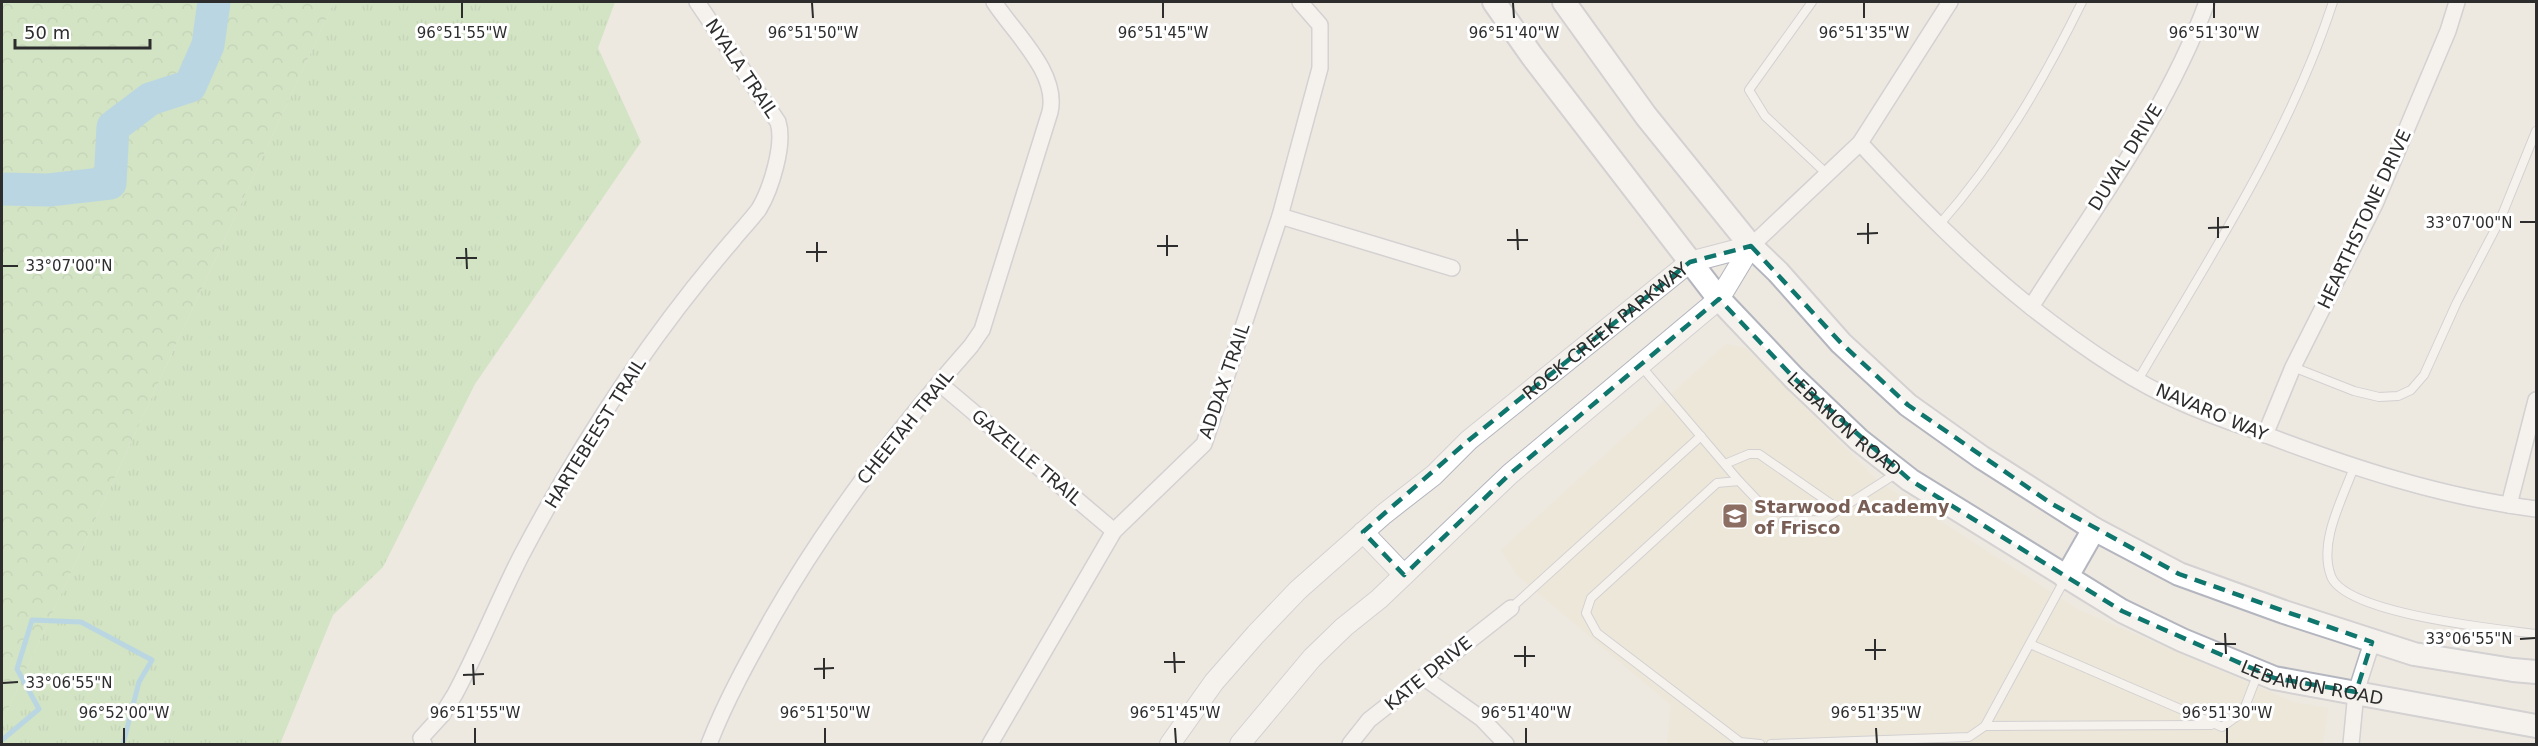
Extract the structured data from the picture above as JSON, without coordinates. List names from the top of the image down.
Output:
{
  "streets": {
    "main road": ["LEBANON ROAD"],
    "street": [
      "NYALA TRAIL",
      "DUVAL DRIVE",
      "HEARTHSTONE DRIVE",
      "ROCK CREEK PARKWAY",
      "ADDAX TRAIL",
      "NAVARO WAY",
      "CHEETAH TRAIL",
      "HARTEBEEST TRAIL",
      "GAZELLE TRAIL",
      "KATE DRIVE"
    ]
  },
  "crossings": [
    ["NYALA TRAIL", "HARTEBEEST TRAIL"],
    ["DUVAL DRIVE", "NAVARO WAY"],
    ["HEARTHSTONE DRIVE", "NAVARO WAY"],
    ["ROCK CREEK PARKWAY", "LEBANON ROAD"],
    ["ADDAX TRAIL", "GAZELLE TRAIL"],
    ["CHEETAH TRAIL", "GAZELLE TRAIL"]
  ],
  "places": {
    "school or university": ["Starwood Academy of Frisco"]
  },
  "scale_bar": "50 m",
  "coordinates": [
    "96°51'55\"W",
    "96°51'50\"W",
    "96°51'45\"W",
    "96°51'40\"W",
    "96°51'35\"W",
    "96°51'30\"W",
    "33°07'00\"N",
    "33°06'55\"N",
    "96°52'00\"W"
  ]
}
